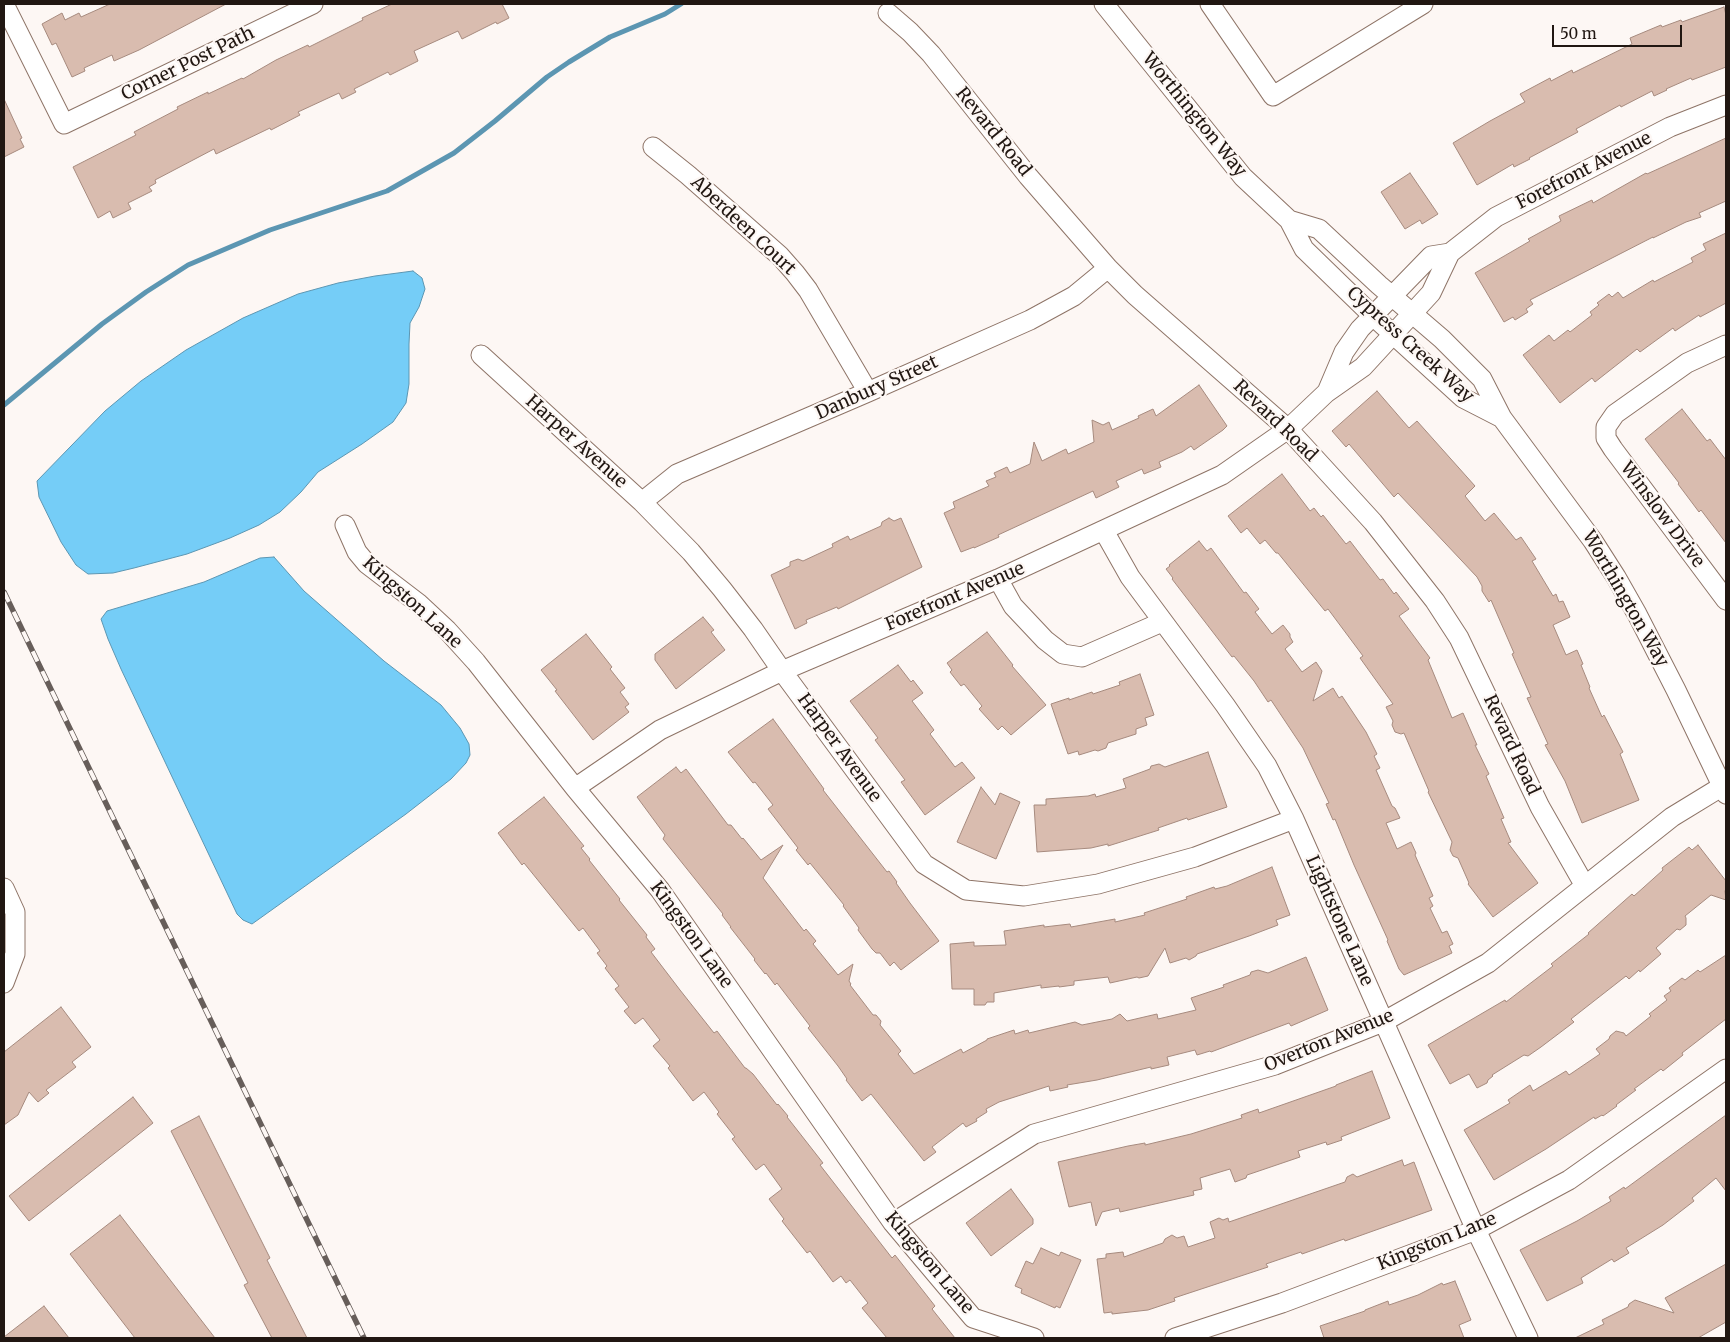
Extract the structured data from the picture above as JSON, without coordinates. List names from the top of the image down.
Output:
{
  "streets": {
    "street": [
      "Corner Post Path",
      "Worthington Way",
      "Revard Road",
      "Forefront Avenue",
      "Aberdeen Court",
      "Cypress Creek Way",
      "Danbury Street",
      "Harper Avenue",
      "Winslow Drive",
      "Kingston Lane",
      "Lightstone Lane",
      "Overton Avenue"
    ]
  },
  "crossings": [
    ["Worthington Way", "Cypress Creek Way"],
    ["Worthington Way", "Overton Avenue"],
    ["Revard Road", "Forefront Avenue"],
    ["Revard Road", "Danbury Street"],
    ["Revard Road", "Overton Avenue"],
    ["Forefront Avenue", "Cypress Creek Way"],
    ["Forefront Avenue", "Harper Avenue"],
    ["Forefront Avenue", "Kingston Lane"],
    ["Forefront Avenue", "Lightstone Lane"],
    ["Aberdeen Court", "Danbury Street"],
    ["Danbury Street", "Harper Avenue"],
    ["Harper Avenue", "Lightstone Lane"],
    ["Kingston Lane", "Lightstone Lane"],
    ["Kingston Lane", "Overton Avenue"],
    ["Lightstone Lane", "Overton Avenue"]
  ],
  "scale_bar": "50 m"
}
